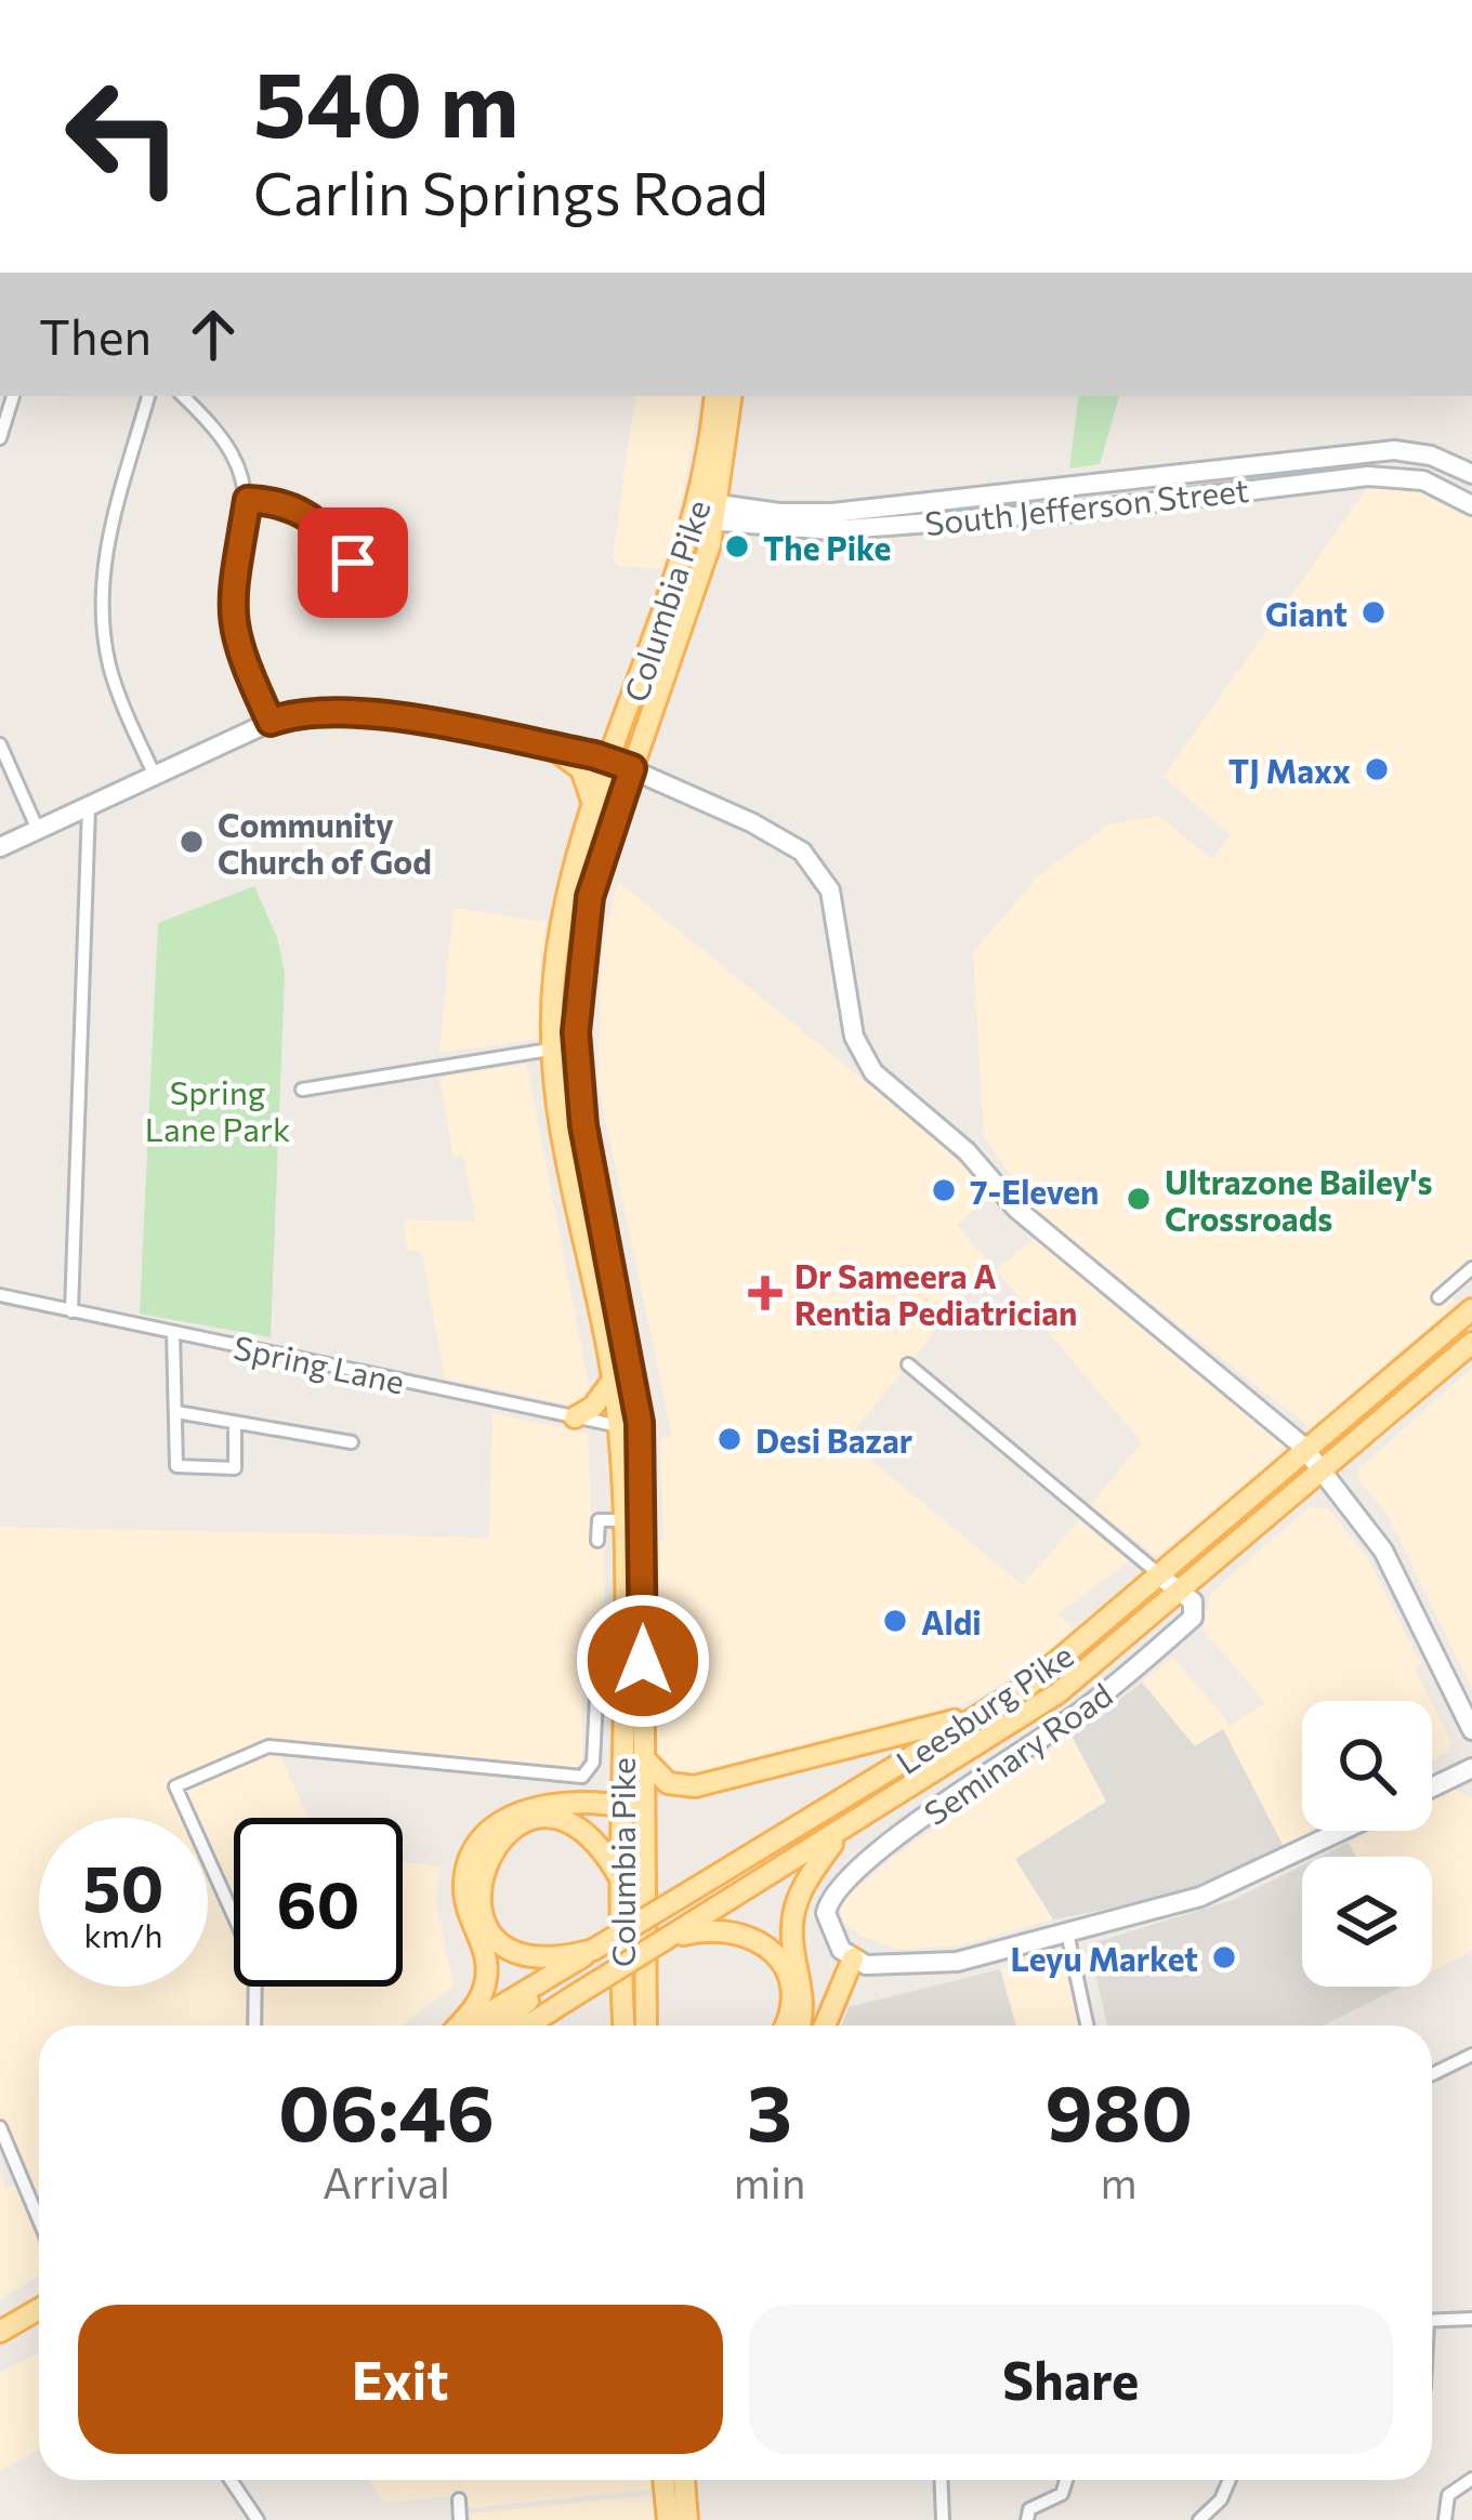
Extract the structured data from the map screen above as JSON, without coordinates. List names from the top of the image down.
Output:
{
  "streets": {
    "main road": ["Columbia Pike", "Leesburg Pike"],
    "street": ["South Jefferson Street", "Spring Lane", "Seminary Road"]
  },
  "crossings": [
    ["South Jefferson Street", "Columbia Pike"],
    ["Columbia Pike", "Spring Lane"],
    ["Leesburg Pike", "Seminary Road"]
  ],
  "parks": ["Spring Lane Park"],
  "places": {
    "other": [
      "The Pike",
      "Giant",
      "TJ Maxx",
      "Community Church of God",
      "7-Eleven",
      "Ultrazone Bailey's Crossroads",
      "Desi Bazar",
      "Aldi",
      "Leyu Market"
    ],
    "health": ["Dr Sameera A Rentia Pediatrician"]
  },
  "page": {
    "turn": ["540 m", "Carlin Springs Road"],
    "then": "Then",
    "speed": "50 km/h",
    "limit": "60",
    "eta": [
      "06:46",
      "Arrival",
      "3",
      "min",
      "980",
      "m"
    ],
    "buttons": ["Exit", "Share"]
  }
}
